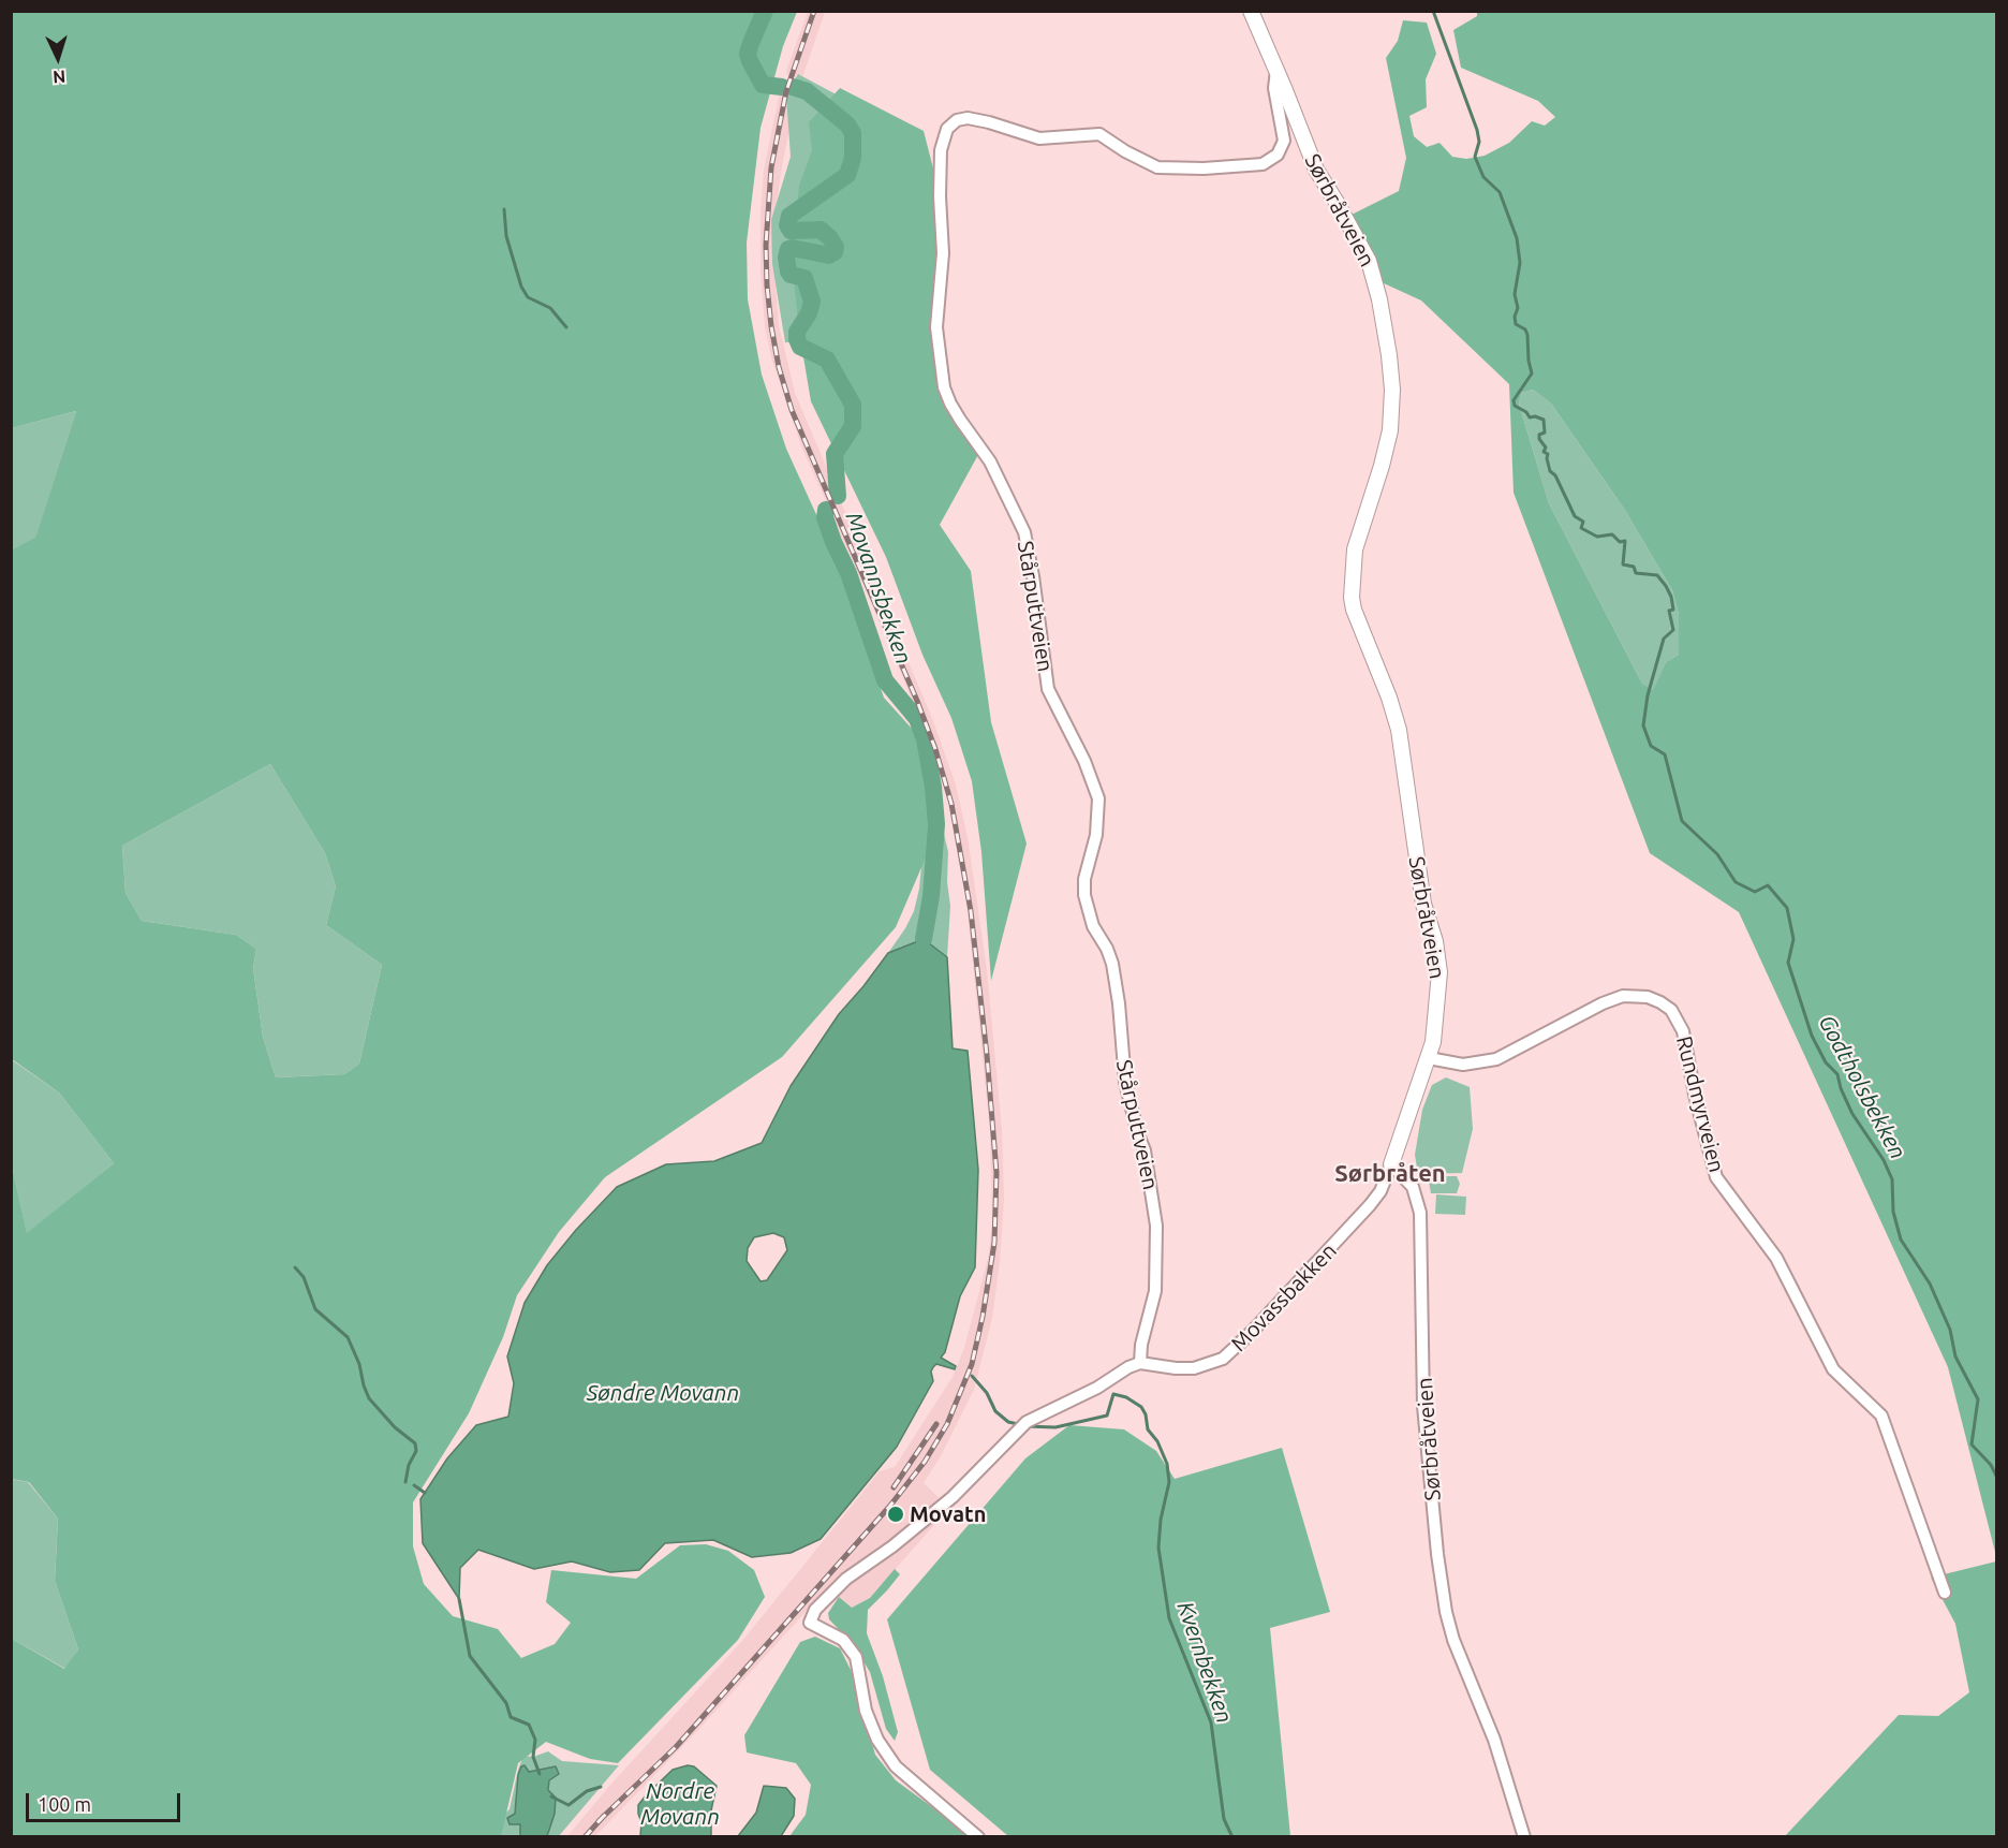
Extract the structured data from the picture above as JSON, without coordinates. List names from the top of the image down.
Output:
{
  "streets": {
    "street": [
      "Sørbråtveien",
      "Stårputtveien",
      "Rundmyrveien",
      "Movassbakken"
    ]
  },
  "crossings": [
    ["Sørbråtveien", "Stårputtveien"],
    ["Sørbråtveien", "Rundmyrveien"],
    ["Sørbråtveien", "Movassbakken"],
    ["Stårputtveien", "Movassbakken"]
  ],
  "districts": ["Sørbråten"],
  "water": [
    "Movannsbekken",
    "Godtholsbekken",
    "Søndre Movann",
    "Kvernbekken",
    "Nordre Movann"
  ],
  "places": ["Movatn"],
  "scale_bar": "100 m",
  "north": "bottom"
}
